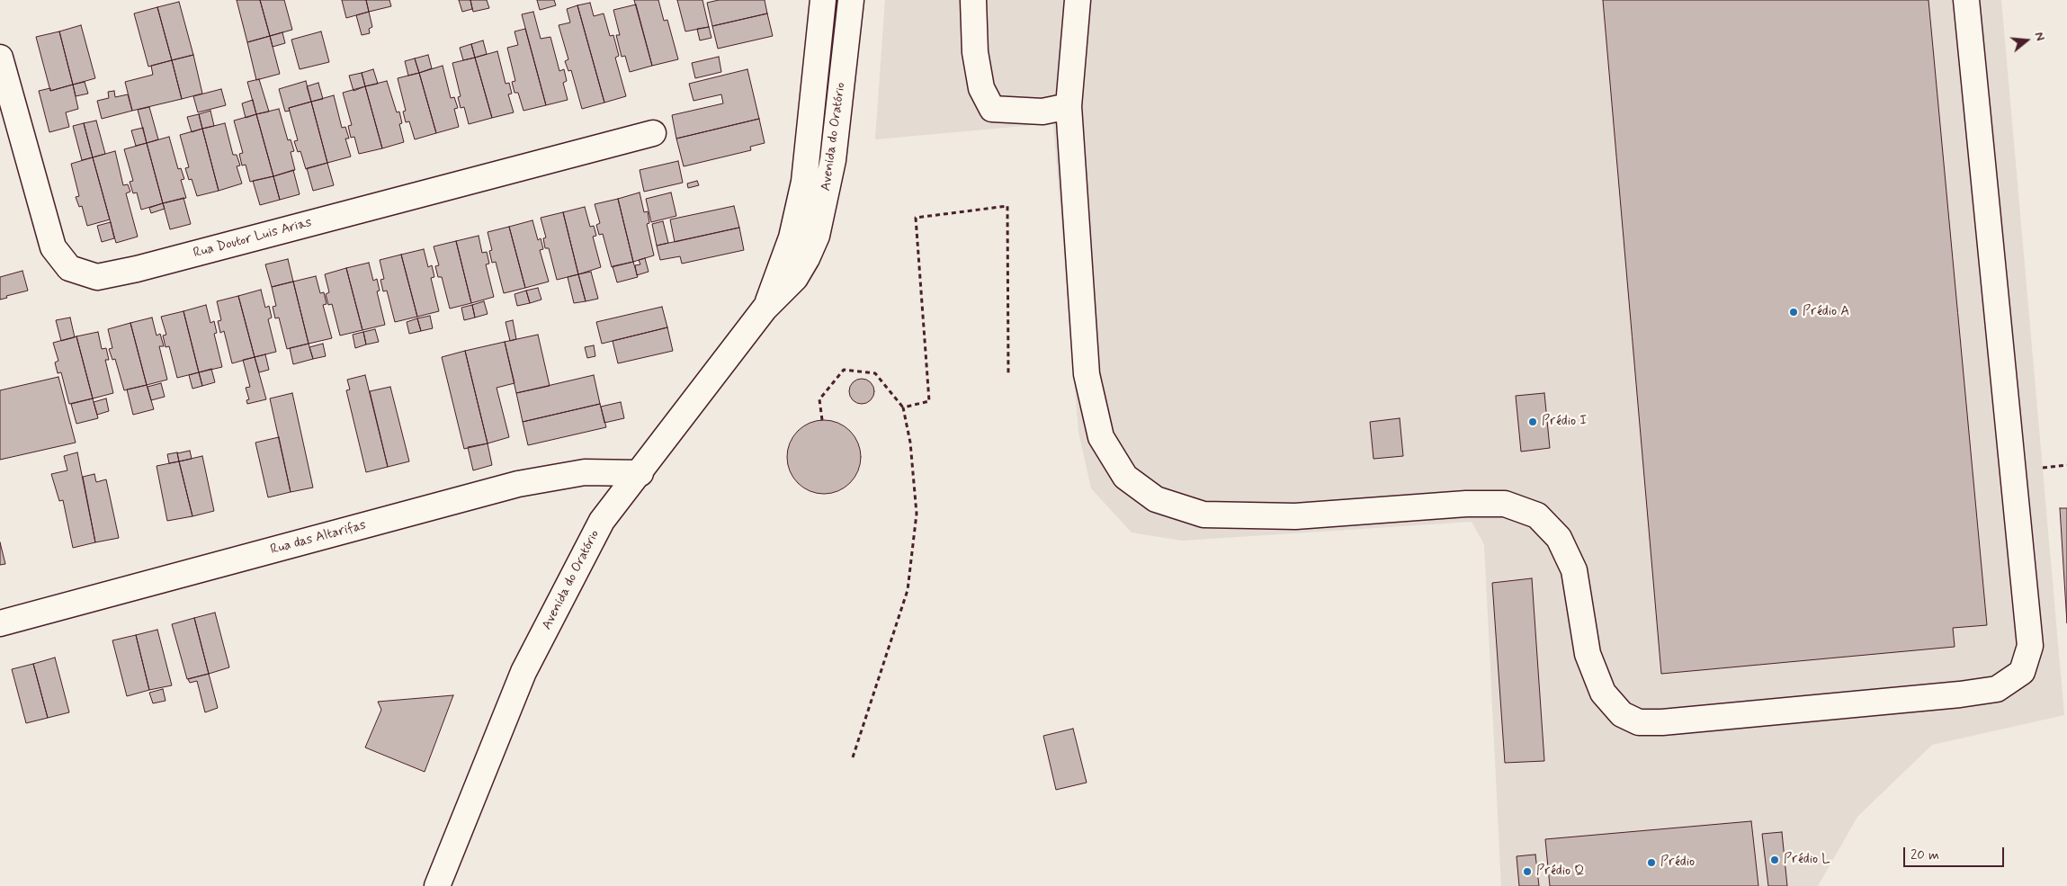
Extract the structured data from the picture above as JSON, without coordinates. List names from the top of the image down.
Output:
{
  "streets": {
    "street": ["Avenida do Oratório", "Rua Doutor Luis Arias", "Rua das Altarifas"]
  },
  "crossings": [
    ["Avenida do Oratório", "Rua das Altarifas"]
  ],
  "places": [
    "Prédio A",
    "Prédio I",
    "Prédio L",
    "Prédio",
    "Prédio Q"
  ],
  "scale_bar": "20 m",
  "north": "right"
}
